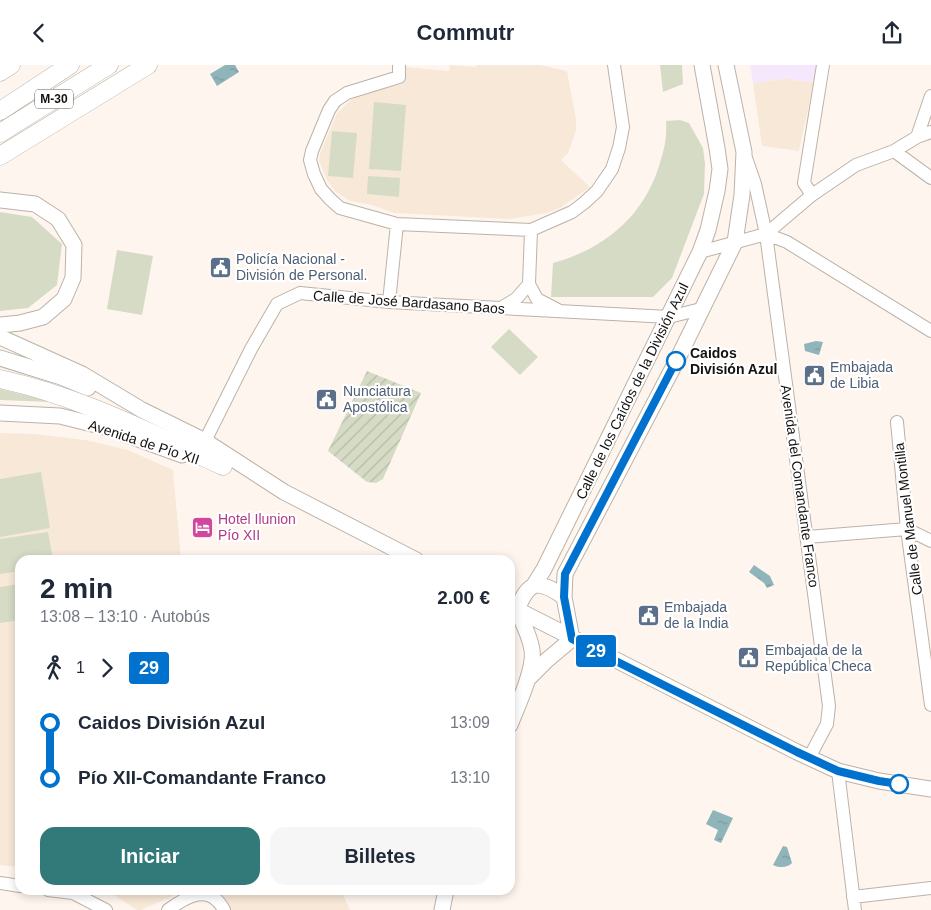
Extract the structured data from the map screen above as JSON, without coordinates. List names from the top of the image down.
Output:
{
  "streets": {
    "highway": ["M-30"],
    "main road": ["Calle de los Caídos de la División Azul", "Avenida de Pío XII"],
    "street": ["Calle de José Bardasano Baos", "Avenida del Comandante Franco", "Calle de Manuel Montilla"]
  },
  "crossings": [
    ["Calle de José Bardasano Baos", "Calle de los Caídos de la División Azul"],
    ["Calle de José Bardasano Baos", "Avenida de Pío XII"],
    ["Calle de los Caídos de la División Azul", "Avenida del Comandante Franco"]
  ],
  "places": {
    "public building": [
      "Policía Nacional - División de Personal.",
      "Embajada de Libia",
      "Nunciatura Apostólica",
      "Embajada de la India",
      "Embajada de la República Checa"
    ],
    "other": ["Caidos División Azul"],
    "hotel": ["Hotel Ilunion Pío XII"]
  },
  "lines": ["bus line 29"],
  "page": {
    "header": "Commutr",
    "on_map": "29",
    "heading": ["2 min", "13:08 – 13:10 · Autobús", "2.00 €"],
    "legs": ["1", "29"],
    "list": [
      {
        "name": "Caidos División Azul",
        "value": "13:09"
      },
      {
        "name": "Pío XII-Comandante Franco",
        "value": "13:10"
      }
    ],
    "buttons": ["Iniciar", "Billetes"]
  }
}
